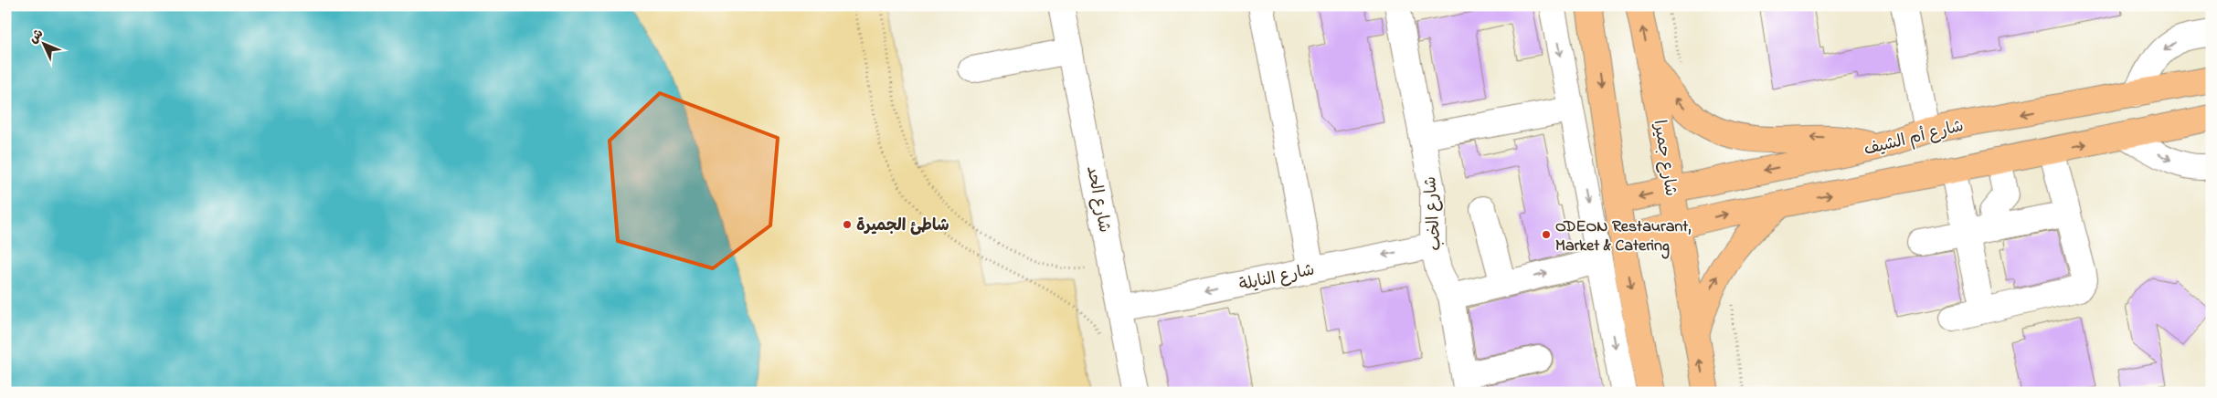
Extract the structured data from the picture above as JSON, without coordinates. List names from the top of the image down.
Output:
{
  "streets": {
    "main road": ["شارع أم الشيف", "شارع جميرا"],
    "street": ["شارع الحد", "شارع الخب", "شارع النايلة"]
  },
  "crossings": [
    ["شارع أم الشيف", "شارع جميرا"],
    ["شارع الحد", "شارع النايلة"],
    ["شارع الخب", "شارع النايلة"]
  ],
  "one_way": ["شارع النايلة"],
  "places": ["شاطئ الجميرة", "ODEON Restaurant, Market & Catering"],
  "north": "top left"
}
